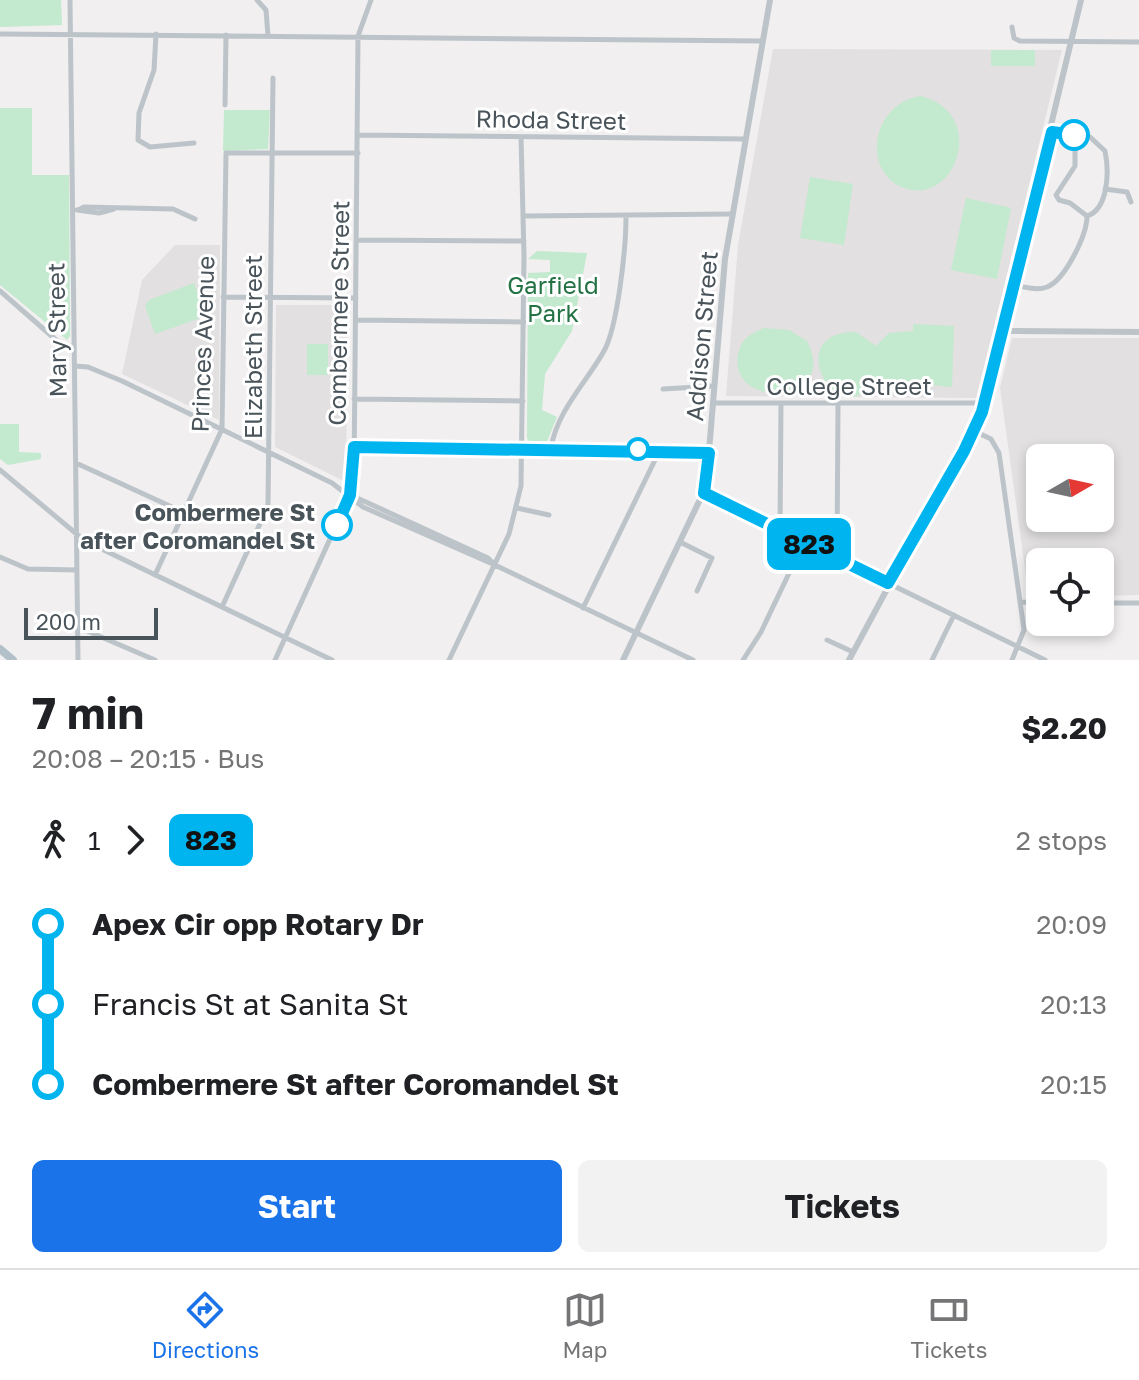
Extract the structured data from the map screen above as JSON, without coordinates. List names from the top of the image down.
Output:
{
  "streets": {
    "street": [
      "Rhoda Street",
      "Combermere Street",
      "Mary Street",
      "Addison Street",
      "Princes Avenue",
      "Elizabeth Street",
      "College Street"
    ]
  },
  "crossings": [
    ["Rhoda Street", "Combermere Street"],
    ["Rhoda Street", "Addison Street"],
    ["Addison Street", "College Street"],
    ["Princes Avenue", "Elizabeth Street"]
  ],
  "parks": ["Garfield Park"],
  "places": ["Combermere St after Coromandel St"],
  "lines": ["bus line 823"],
  "scale_bar": "200 m",
  "north": "right",
  "page": {
    "on_map": "823",
    "scale": "200 m",
    "heading": ["7 min", "20:08 – 20:15 · Bus", "$2.20"],
    "legs": ["1", "823", "2 stops"],
    "list": [
      {
        "name": "Apex Cir opp Rotary Dr",
        "value": "20:09"
      },
      {
        "name": "Francis St at Sanita St",
        "value": "20:13"
      },
      {
        "name": "Combermere St after Coromandel St",
        "value": "20:15"
      }
    ],
    "buttons": ["Start", "Tickets"],
    "tabs": ["Directions", "Map", "Tickets"]
  }
}
